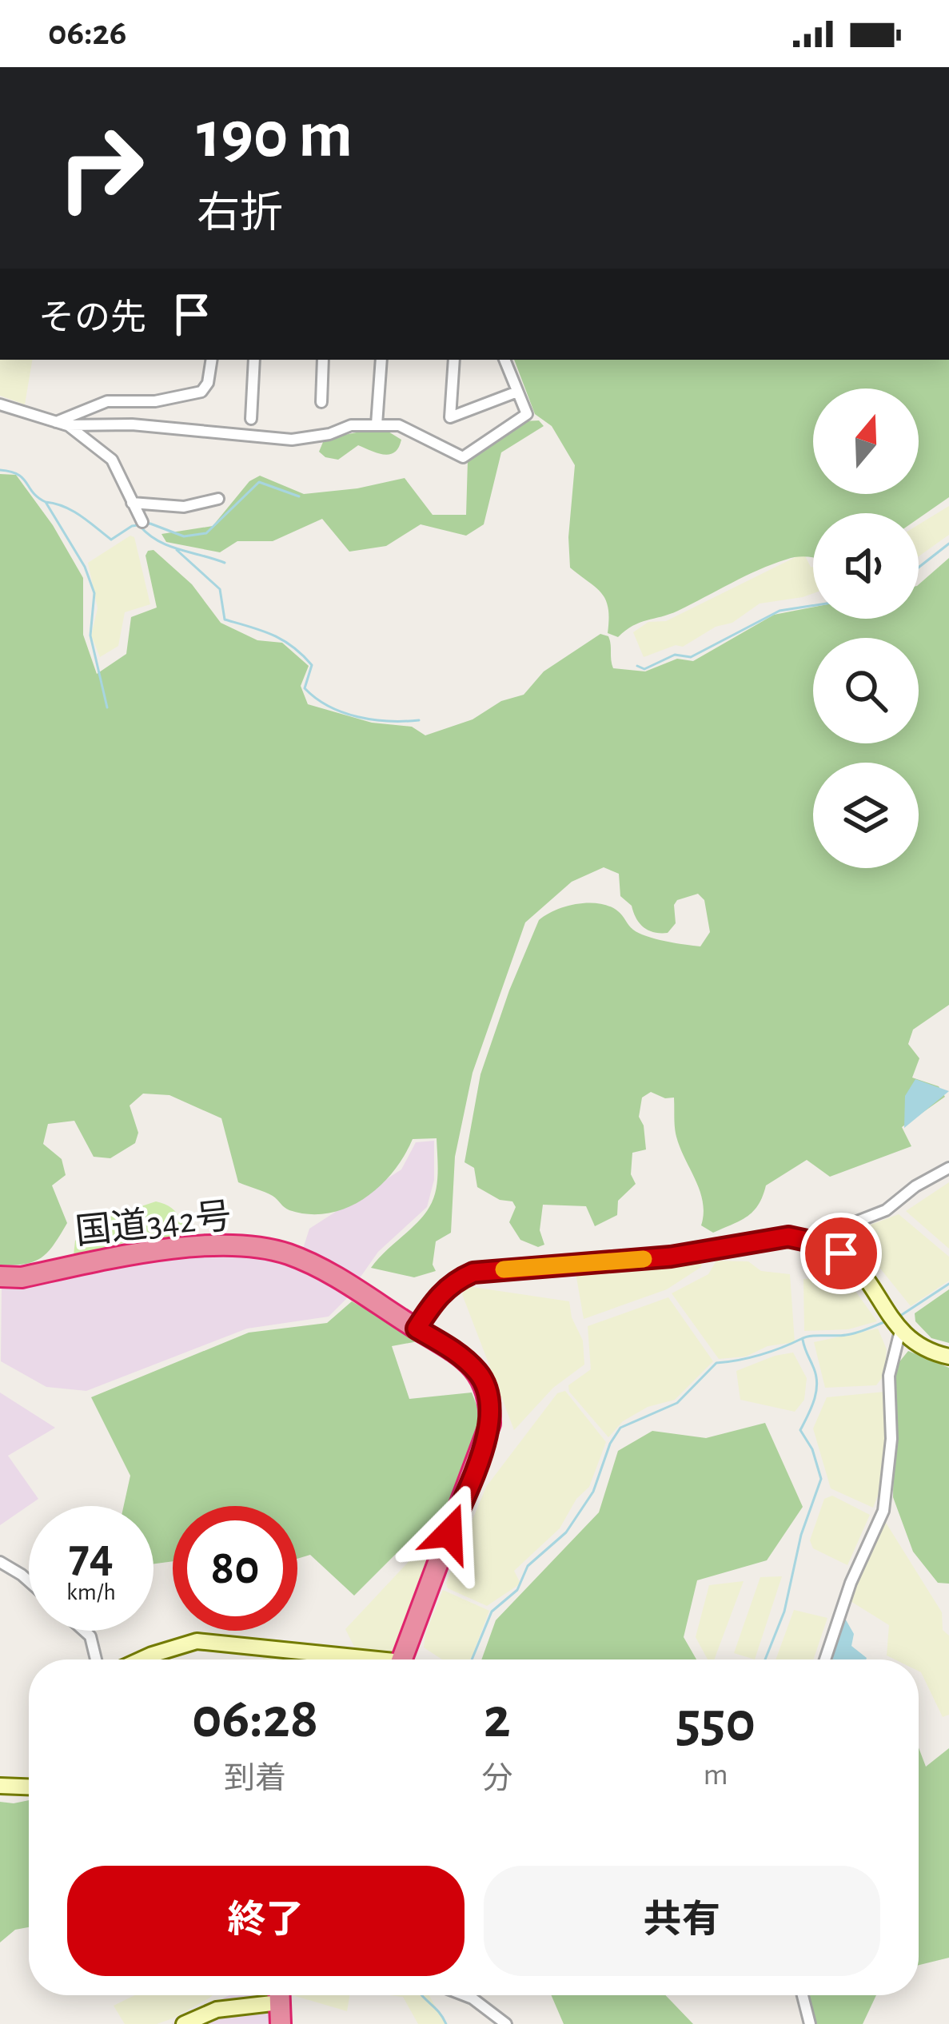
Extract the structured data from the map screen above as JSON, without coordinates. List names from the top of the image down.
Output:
{
  "streets": {
    "highway": ["国道342号"]
  },
  "north": "top",
  "page": {
    "status": "06:26",
    "turn": ["190 m", "右折"],
    "then": "その先",
    "speed": "74 km/h",
    "limit": "80",
    "eta": [
      "06:28",
      "到着",
      "2",
      "分",
      "550",
      "m"
    ],
    "buttons": ["終了", "共有"]
  }
}
